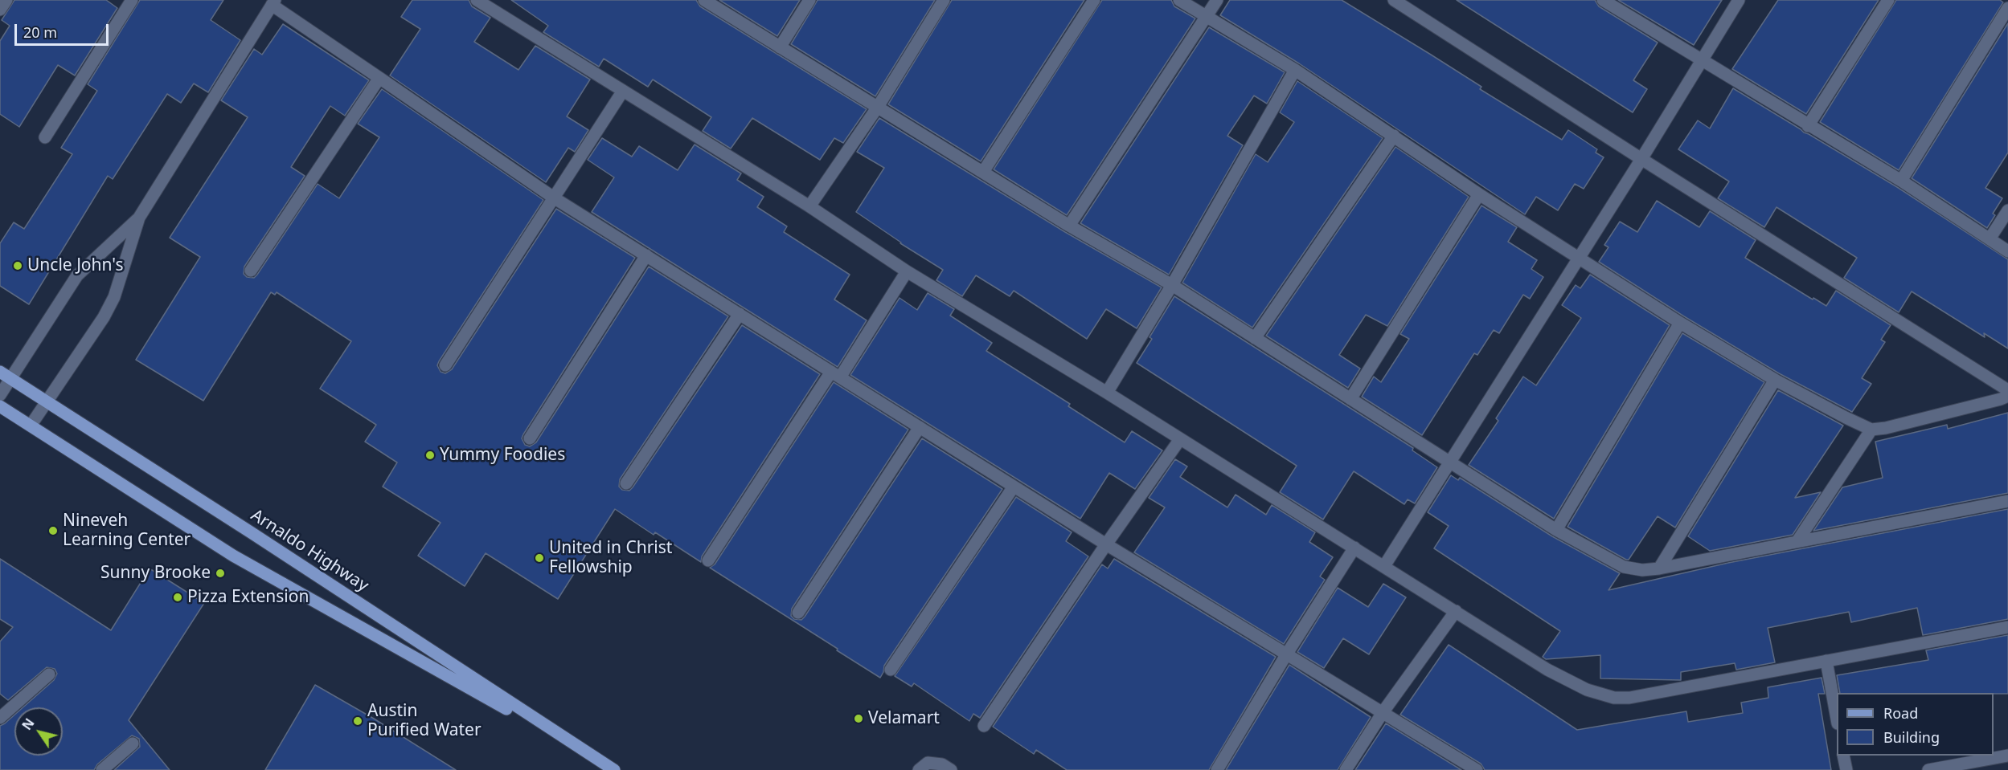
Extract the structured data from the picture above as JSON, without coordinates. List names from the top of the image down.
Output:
{
  "streets": {
    "main road": ["Arnaldo Highway"]
  },
  "places": [
    "Uncle John's",
    "Yummy Foodies",
    "Nineveh Learning Center",
    "United in Christ Fellowship",
    "Sunny Brooke",
    "Pizza Extension",
    "Velamart",
    "Austin Purified Water"
  ],
  "legend": ["Road", "Building"],
  "scale_bar": "20 m",
  "north": "top left"
}
